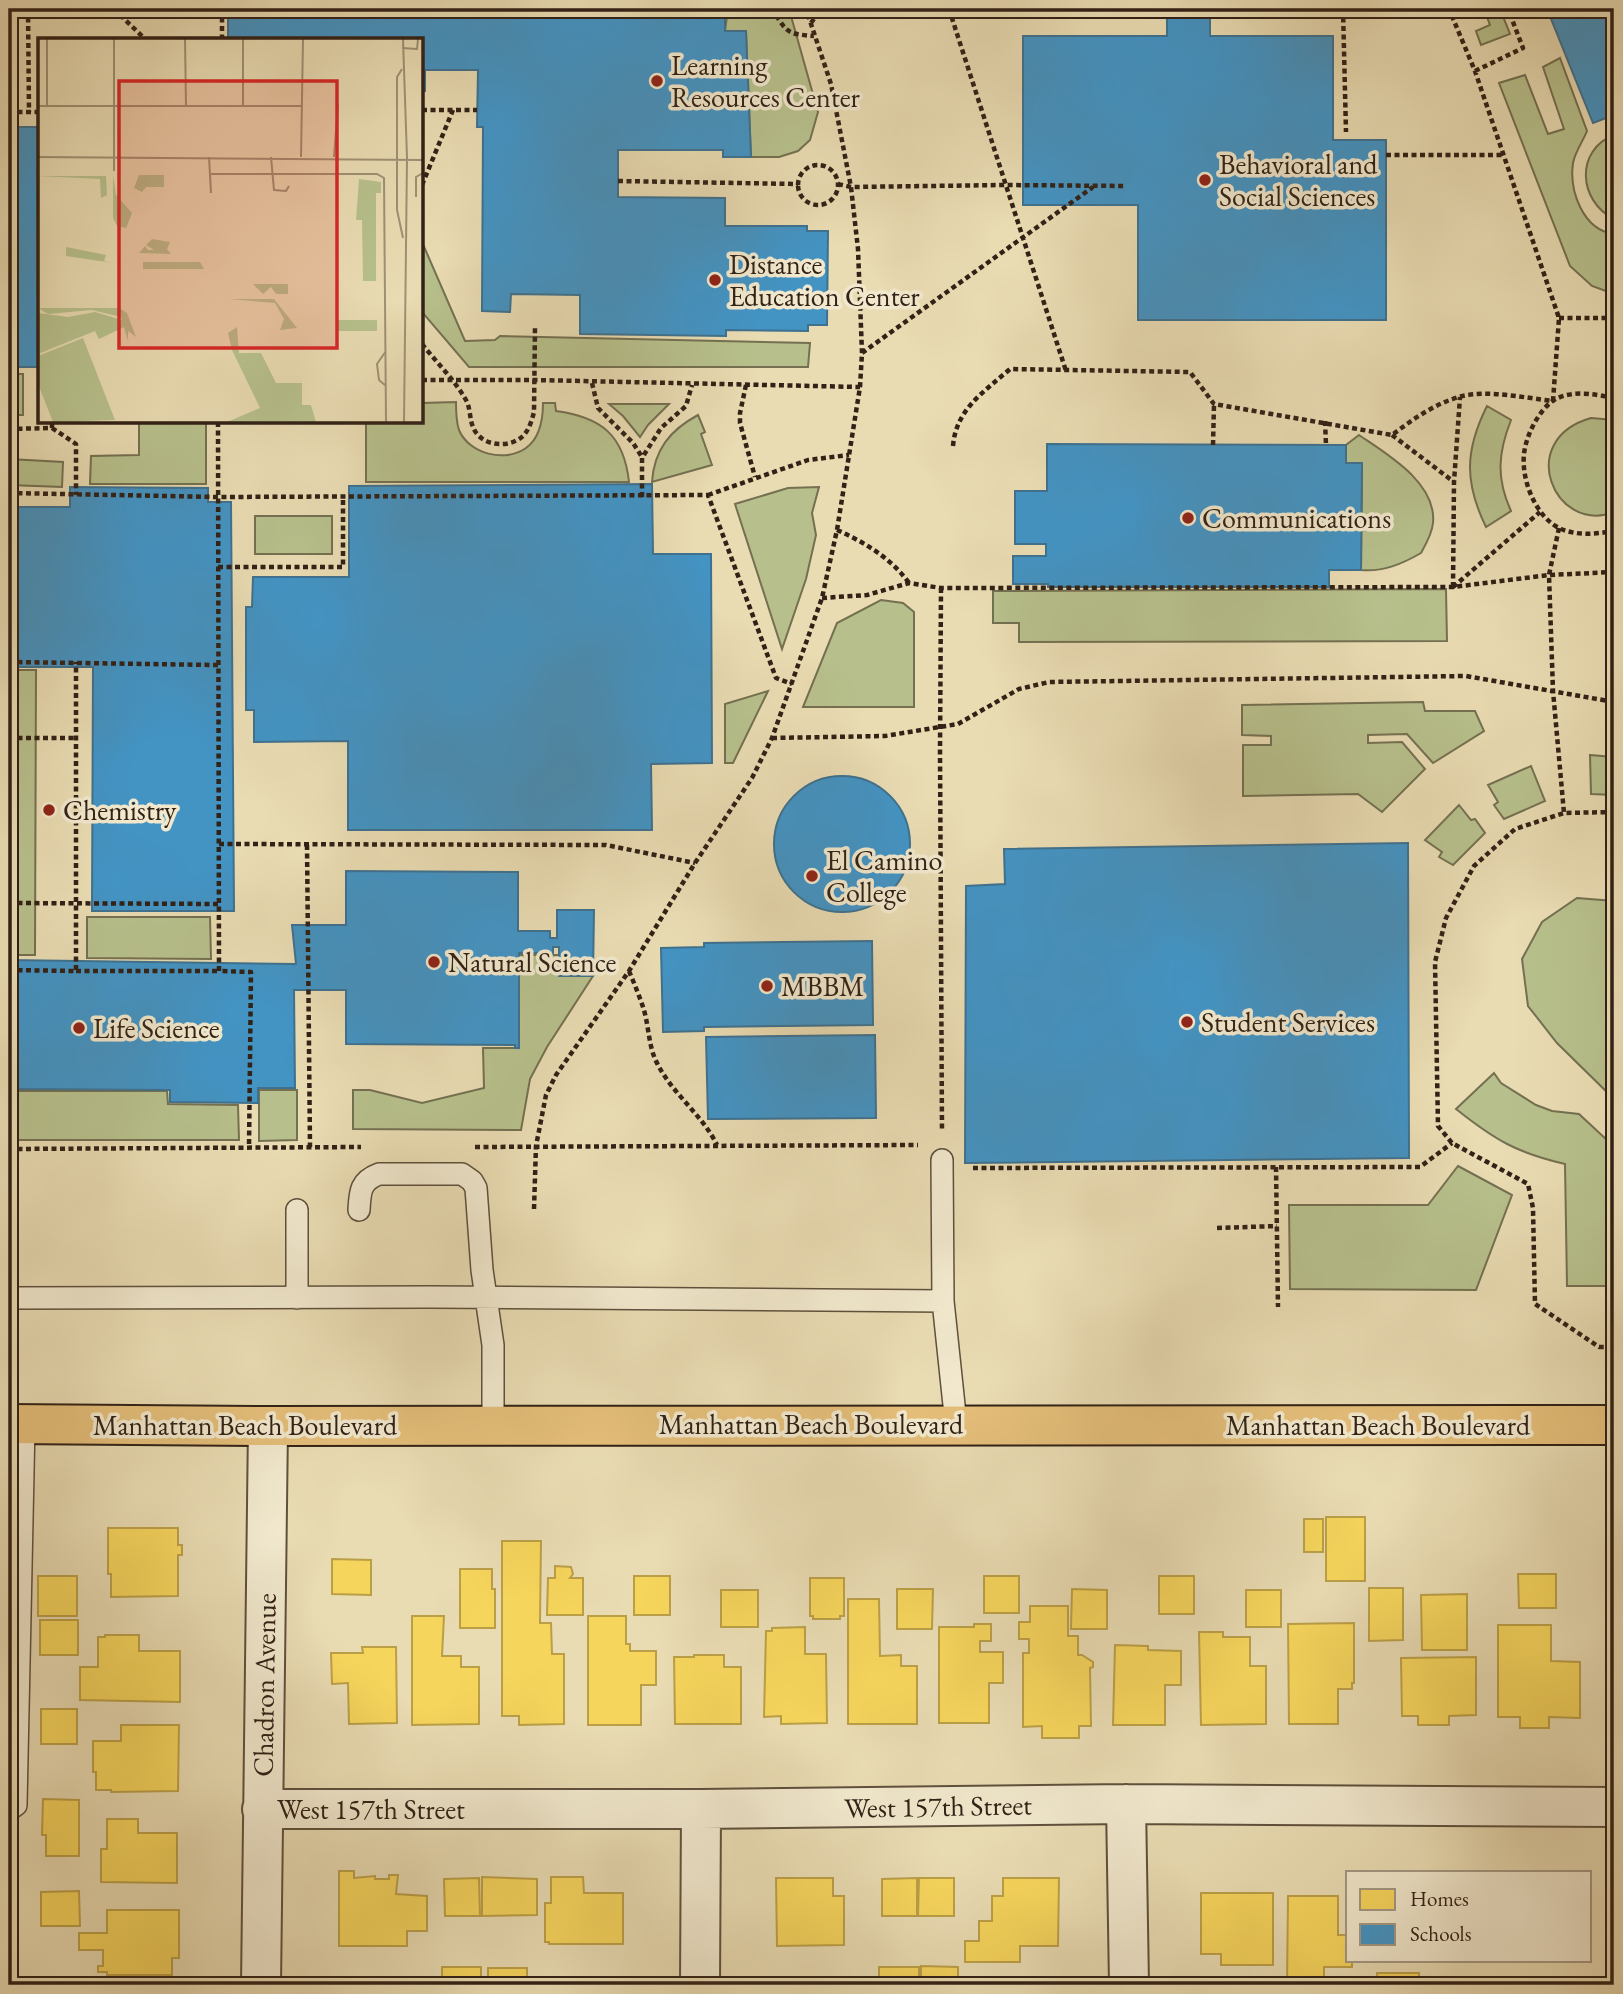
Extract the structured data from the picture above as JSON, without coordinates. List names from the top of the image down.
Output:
{
  "streets": {
    "main road": ["Manhattan Beach Boulevard"],
    "street": ["Chadron Avenue", "West 157th Street"]
  },
  "crossings": [
    ["Manhattan Beach Boulevard", "Chadron Avenue"],
    ["Chadron Avenue", "West 157th Street"]
  ],
  "places": [
    "Learning Resources Center",
    "Behavioral and Social Sciences",
    "Distance Education Center",
    "Communications",
    "Chemistry",
    "El Camino College",
    "Natural Science",
    "MBBM",
    "Student Services",
    "Life Science"
  ],
  "legend": ["Homes", "Schools"]
}
